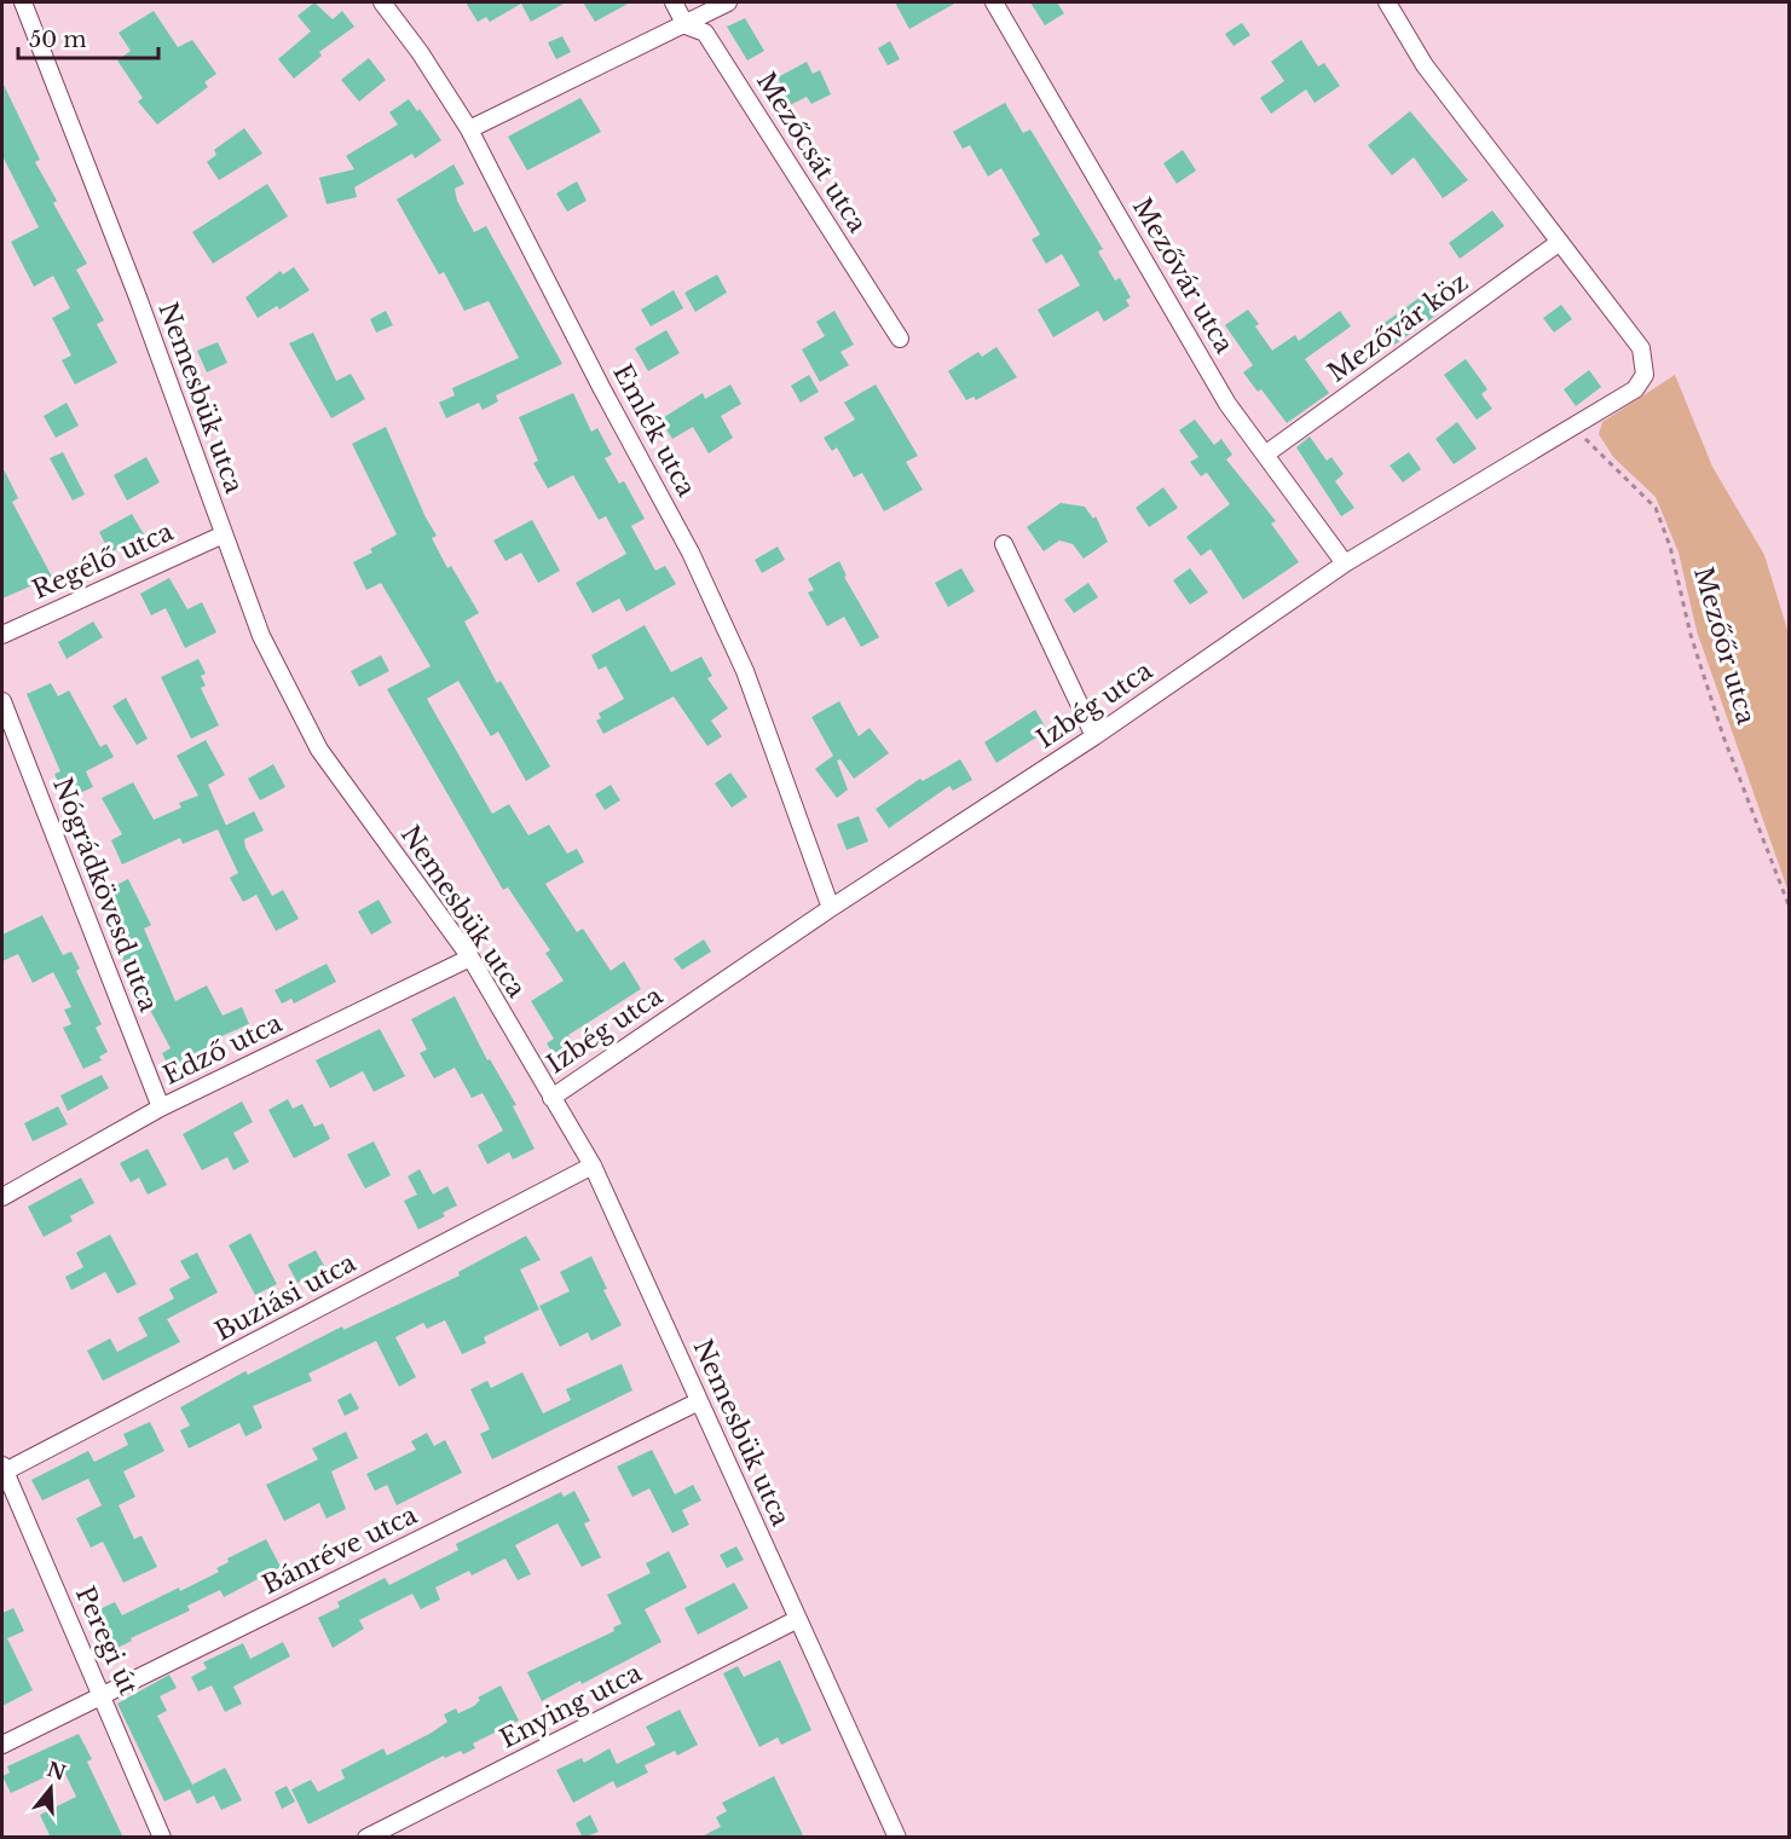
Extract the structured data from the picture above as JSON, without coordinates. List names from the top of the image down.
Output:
{
  "streets": {
    "street": [
      "Mezőcsát utca",
      "Mezővár utca",
      "Mezővár köz",
      "Nemesbük utca",
      "Emlék utca",
      "Regélő utca",
      "Izbég utca",
      "Nógrádkövesd utca",
      "Edző utca",
      "Buziási utca",
      "Bánréve utca",
      "Peregi út",
      "Enying utca"
    ],
    "path": ["Mezőőr utca"]
  },
  "crossings": [
    ["Mezővár utca", "Mezővár köz"],
    ["Mezővár utca", "Izbég utca"],
    ["Mezővár köz", "Izbég utca"],
    ["Nemesbük utca", "Regélő utca"],
    ["Nemesbük utca", "Izbég utca"],
    ["Nemesbük utca", "Edző utca"],
    ["Nemesbük utca", "Buziási utca"],
    ["Nemesbük utca", "Bánréve utca"],
    ["Nemesbük utca", "Enying utca"],
    ["Emlék utca", "Izbég utca"],
    ["Mezőőr utca", "Izbég utca"],
    ["Nógrádkövesd utca", "Edző utca"],
    ["Buziási utca", "Peregi út"],
    ["Bánréve utca", "Peregi út"]
  ],
  "scale_bar": "50 m",
  "north": "top"
}
